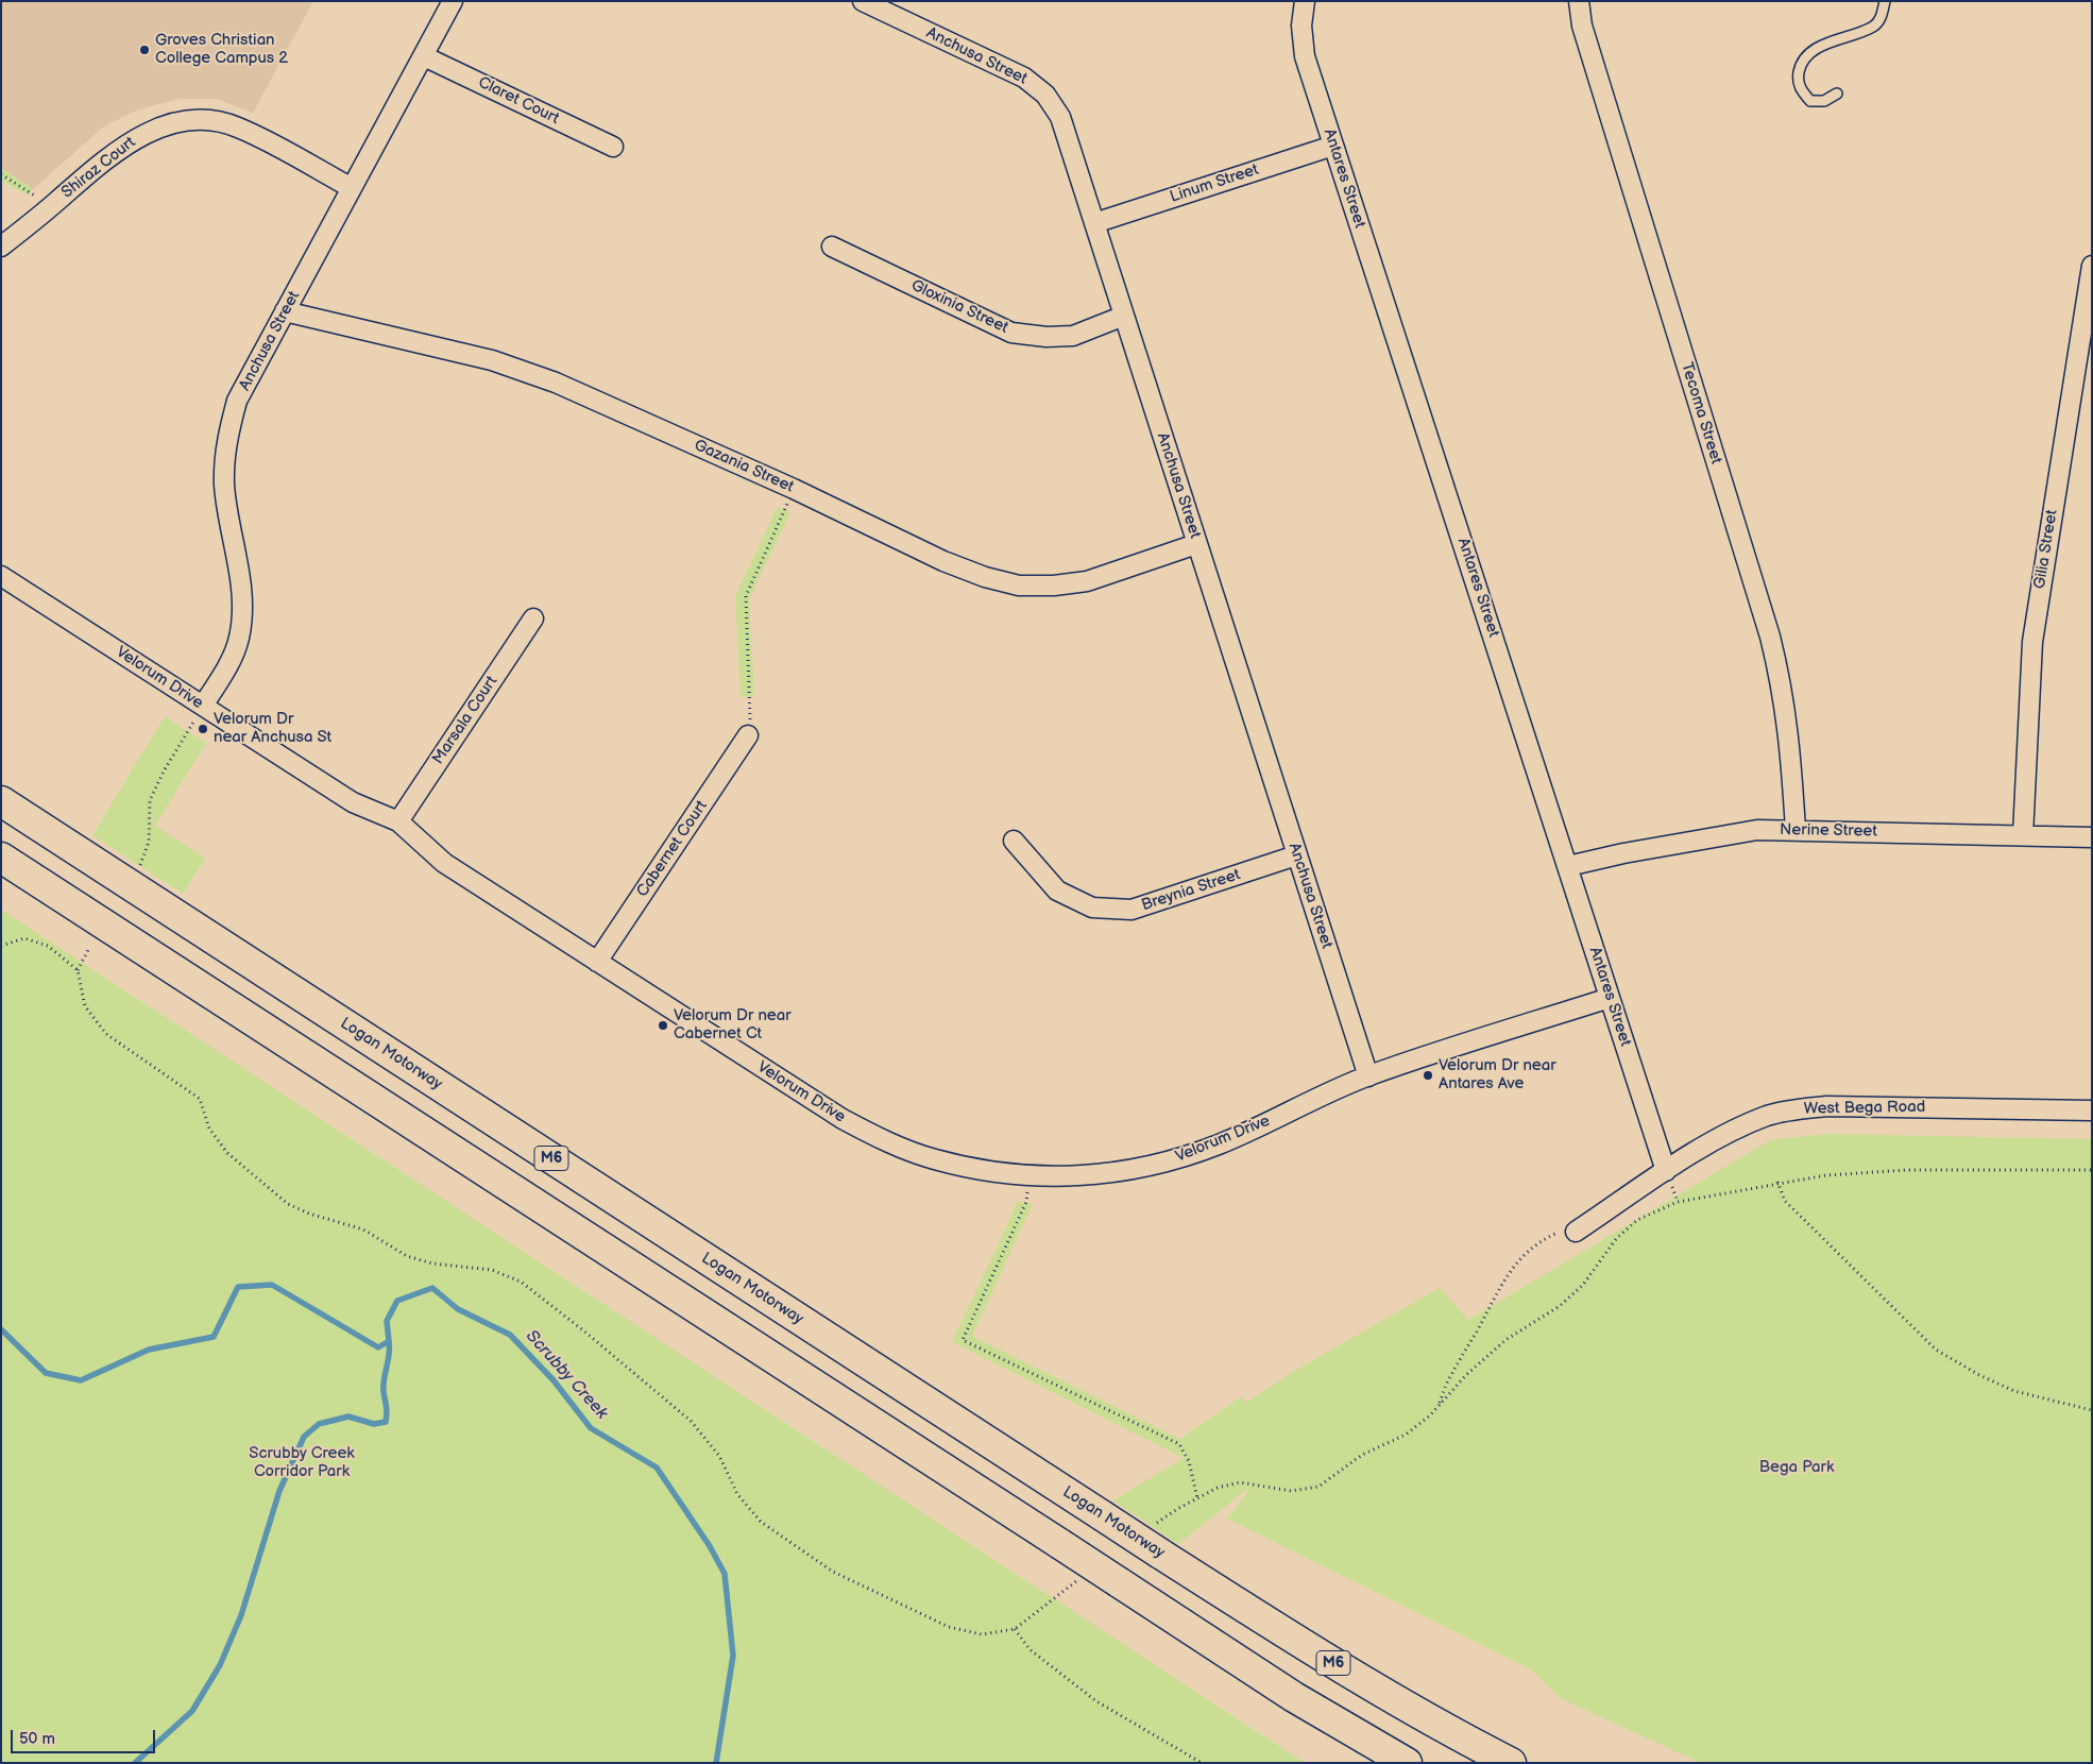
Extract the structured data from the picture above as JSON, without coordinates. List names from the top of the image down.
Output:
{
  "streets": {
    "highway": ["Logan Motorway", "M6"],
    "street": [
      "Anchusa Street",
      "Claret Court",
      "Shiraz Court",
      "Antares Street",
      "Linum Street",
      "Gloxinia Street",
      "Tecoma Street",
      "Gazania Street",
      "Gilia Street",
      "Velorum Drive",
      "Marsala Court",
      "Nerine Street",
      "Cabernet Court",
      "Breynia Street",
      "West Bega Road"
    ]
  },
  "crossings": [
    ["Anchusa Street", "Claret Court"],
    ["Anchusa Street", "Shiraz Court"],
    ["Anchusa Street", "Linum Street"],
    ["Anchusa Street", "Gloxinia Street"],
    ["Anchusa Street", "Gazania Street"],
    ["Anchusa Street", "Velorum Drive"],
    ["Anchusa Street", "Breynia Street"],
    ["Antares Street", "Linum Street"],
    ["Antares Street", "Velorum Drive"],
    ["Antares Street", "Nerine Street"],
    ["Antares Street", "West Bega Road"],
    ["Tecoma Street", "Nerine Street"],
    ["Gilia Street", "Nerine Street"],
    ["Velorum Drive", "Marsala Court"],
    ["Velorum Drive", "Cabernet Court"]
  ],
  "water": ["Scrubby Creek"],
  "parks": ["Scrubby Creek Corridor Park", "Bega Park"],
  "places": [
    "Groves Christian College Campus 2",
    "Velorum Dr near Anchusa St",
    "Velorum Dr near Cabernet Ct",
    "Velorum Dr near Antares Ave"
  ],
  "scale_bar": "50 m"
}
